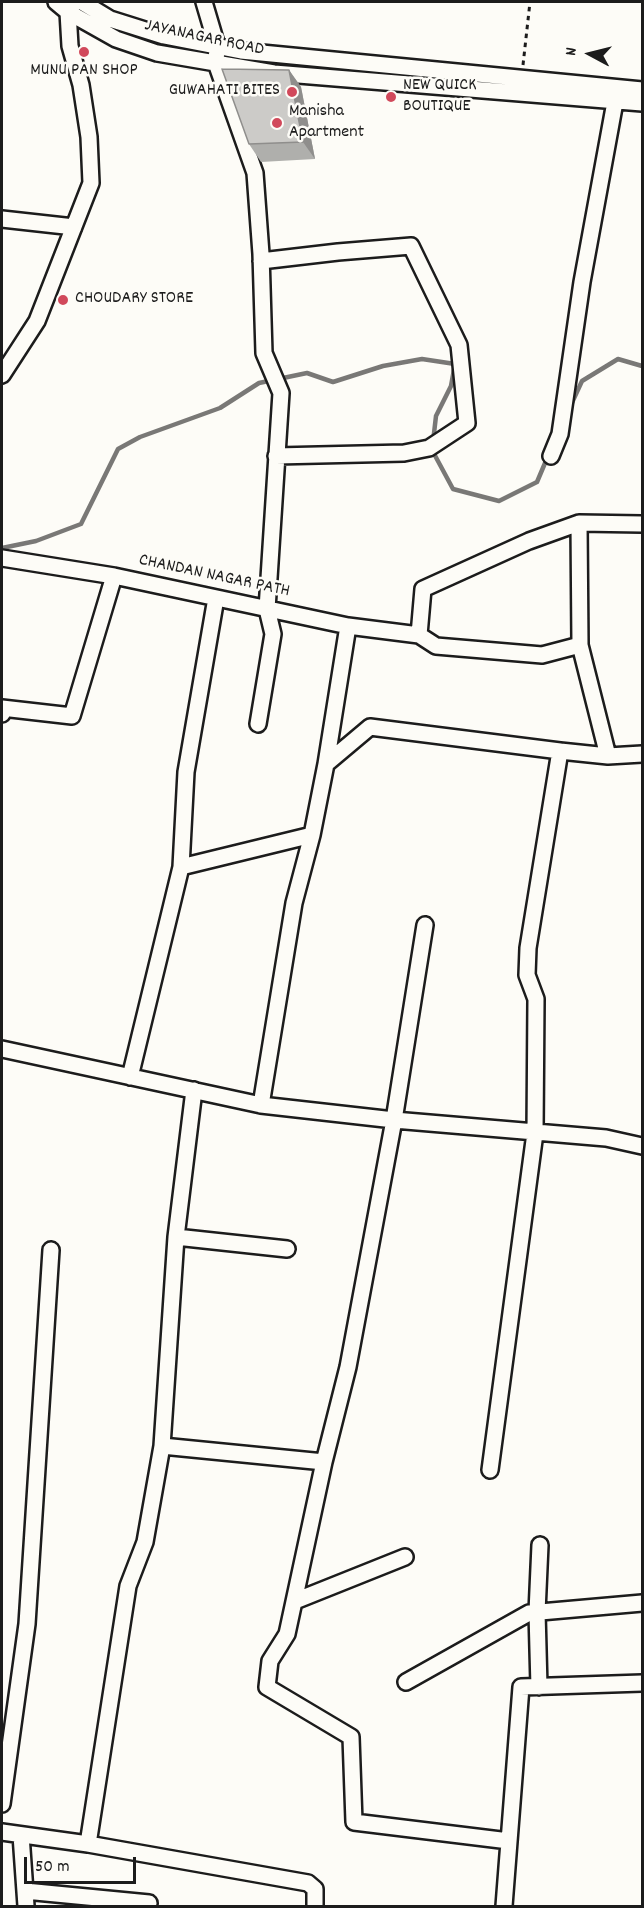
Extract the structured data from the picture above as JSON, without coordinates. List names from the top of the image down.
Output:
{
  "streets": {
    "street": ["JAYANAGAR ROAD", "CHANDAN NAGAR PATH"]
  },
  "places": [
    "MUNU PAN SHOP",
    "GUWAHATI BITES",
    "NEW QUICK BOUTIQUE",
    "Manisha Apartment",
    "CHOUDARY STORE"
  ],
  "scale_bar": "50 m",
  "north": "left"
}
